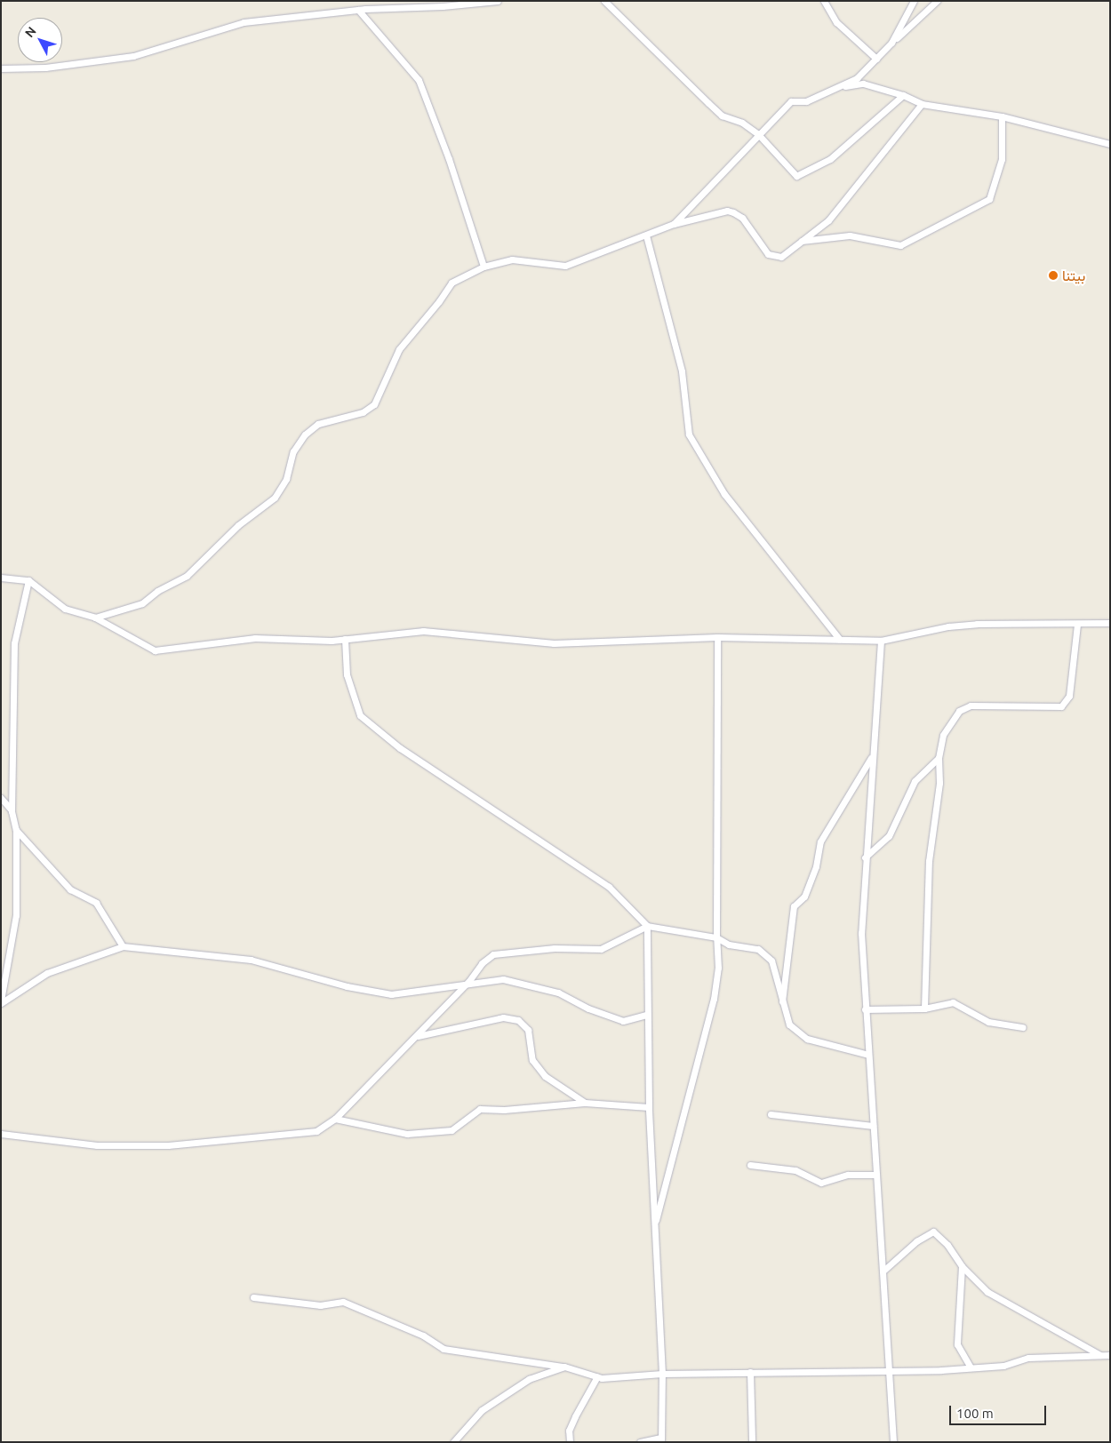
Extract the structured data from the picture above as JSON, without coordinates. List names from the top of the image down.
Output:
{
  "places": ["بيتنا"],
  "scale_bar": "100 m",
  "north": "top left"
}
